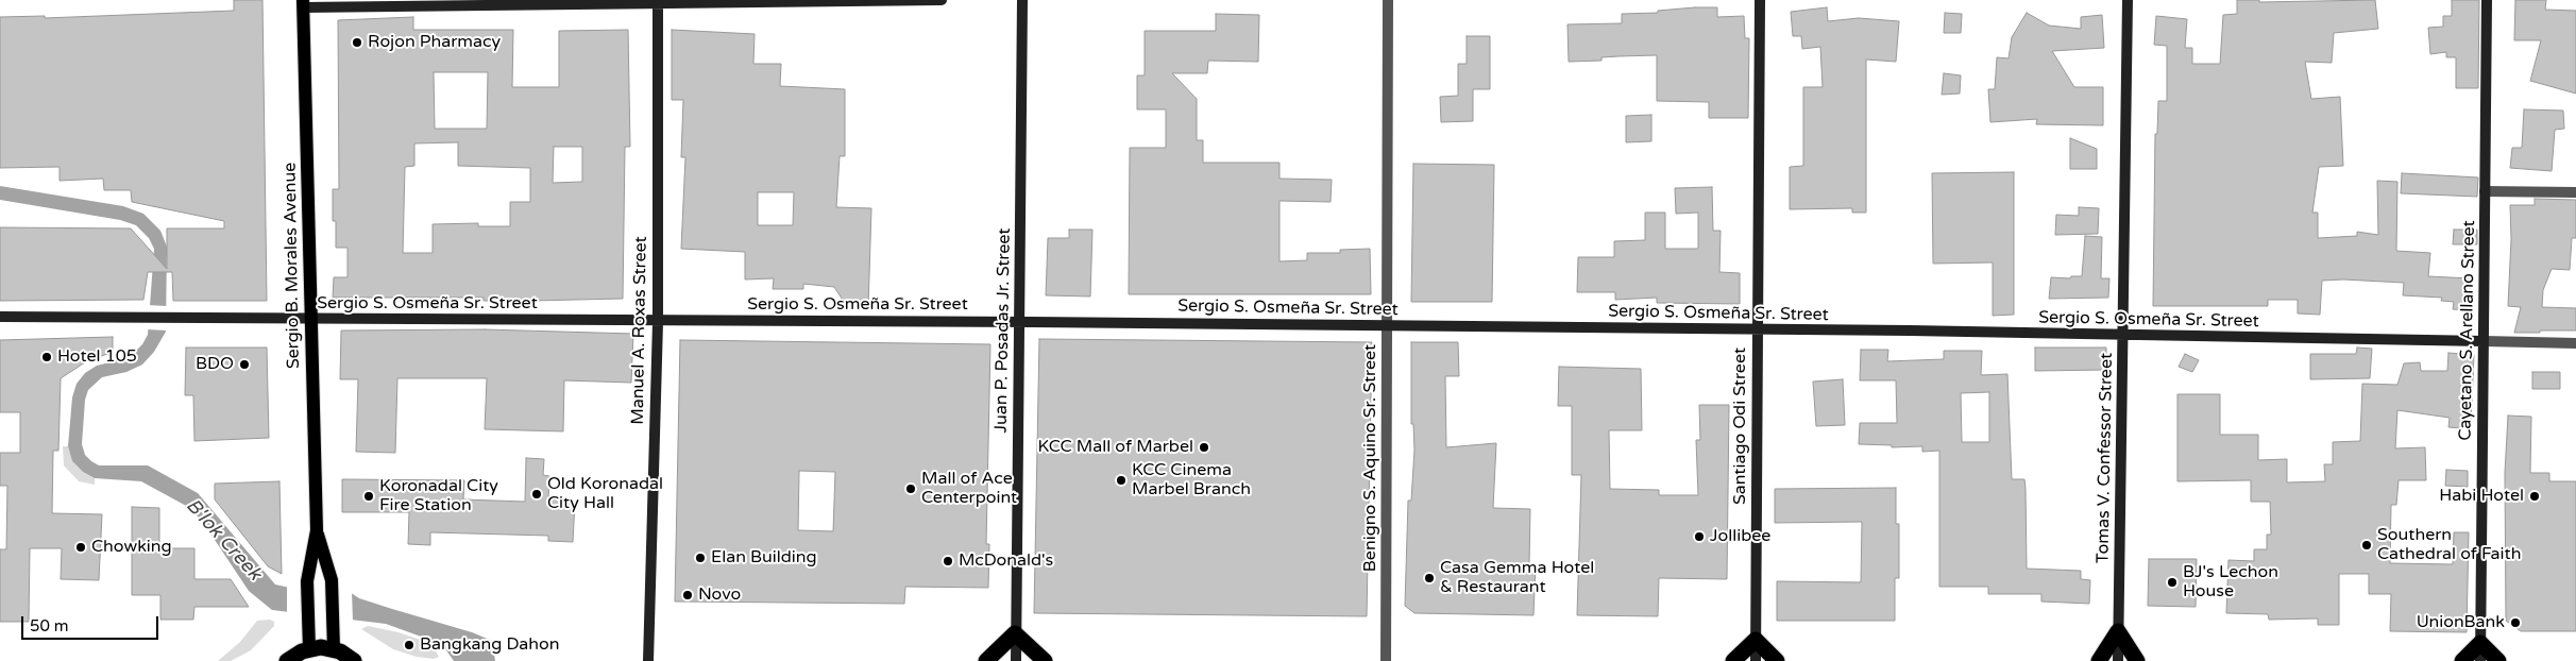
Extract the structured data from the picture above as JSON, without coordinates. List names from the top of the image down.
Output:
{
  "streets": {
    "main road": ["Sergio B. Morales Avenue"],
    "street": [
      "Sergio S. Osmeña Sr. Street",
      "Manuel A. Roxas Street",
      "Juan P. Posadas Jr. Street",
      "Cayetano S. Arellano Street",
      "Santiago Odi Street",
      "Benigno S. Aquino Sr. Street",
      "Tomas V. Confessor Street"
    ]
  },
  "crossings": [
    ["Sergio B. Morales Avenue", "Sergio S. Osmeña Sr. Street"],
    ["Sergio S. Osmeña Sr. Street", "Manuel A. Roxas Street"],
    ["Sergio S. Osmeña Sr. Street", "Juan P. Posadas Jr. Street"],
    ["Sergio S. Osmeña Sr. Street", "Cayetano S. Arellano Street"],
    ["Sergio S. Osmeña Sr. Street", "Santiago Odi Street"],
    ["Sergio S. Osmeña Sr. Street", "Benigno S. Aquino Sr. Street"],
    ["Sergio S. Osmeña Sr. Street", "Tomas V. Confessor Street"]
  ],
  "water": ["B'lok Creek"],
  "places": [
    "Rojon Pharmacy",
    "Hotel 105",
    "BDO",
    "KCC Mall of Marbel",
    "KCC Cinema Marbel Branch",
    "Mall of Ace Centerpoint",
    "Old Koronadal City Hall",
    "Koronadal City Fire Station",
    "Habi Hotel",
    "Jollibee",
    "Southern Cathedral of Faith",
    "Chowking",
    "Elan Building",
    "McDonald's",
    "Casa Gemma Hotel & Restaurant",
    "BJ's Lechon House",
    "Novo",
    "UnionBank",
    "Bangkang Dahon"
  ],
  "scale_bar": "50 m"
}
